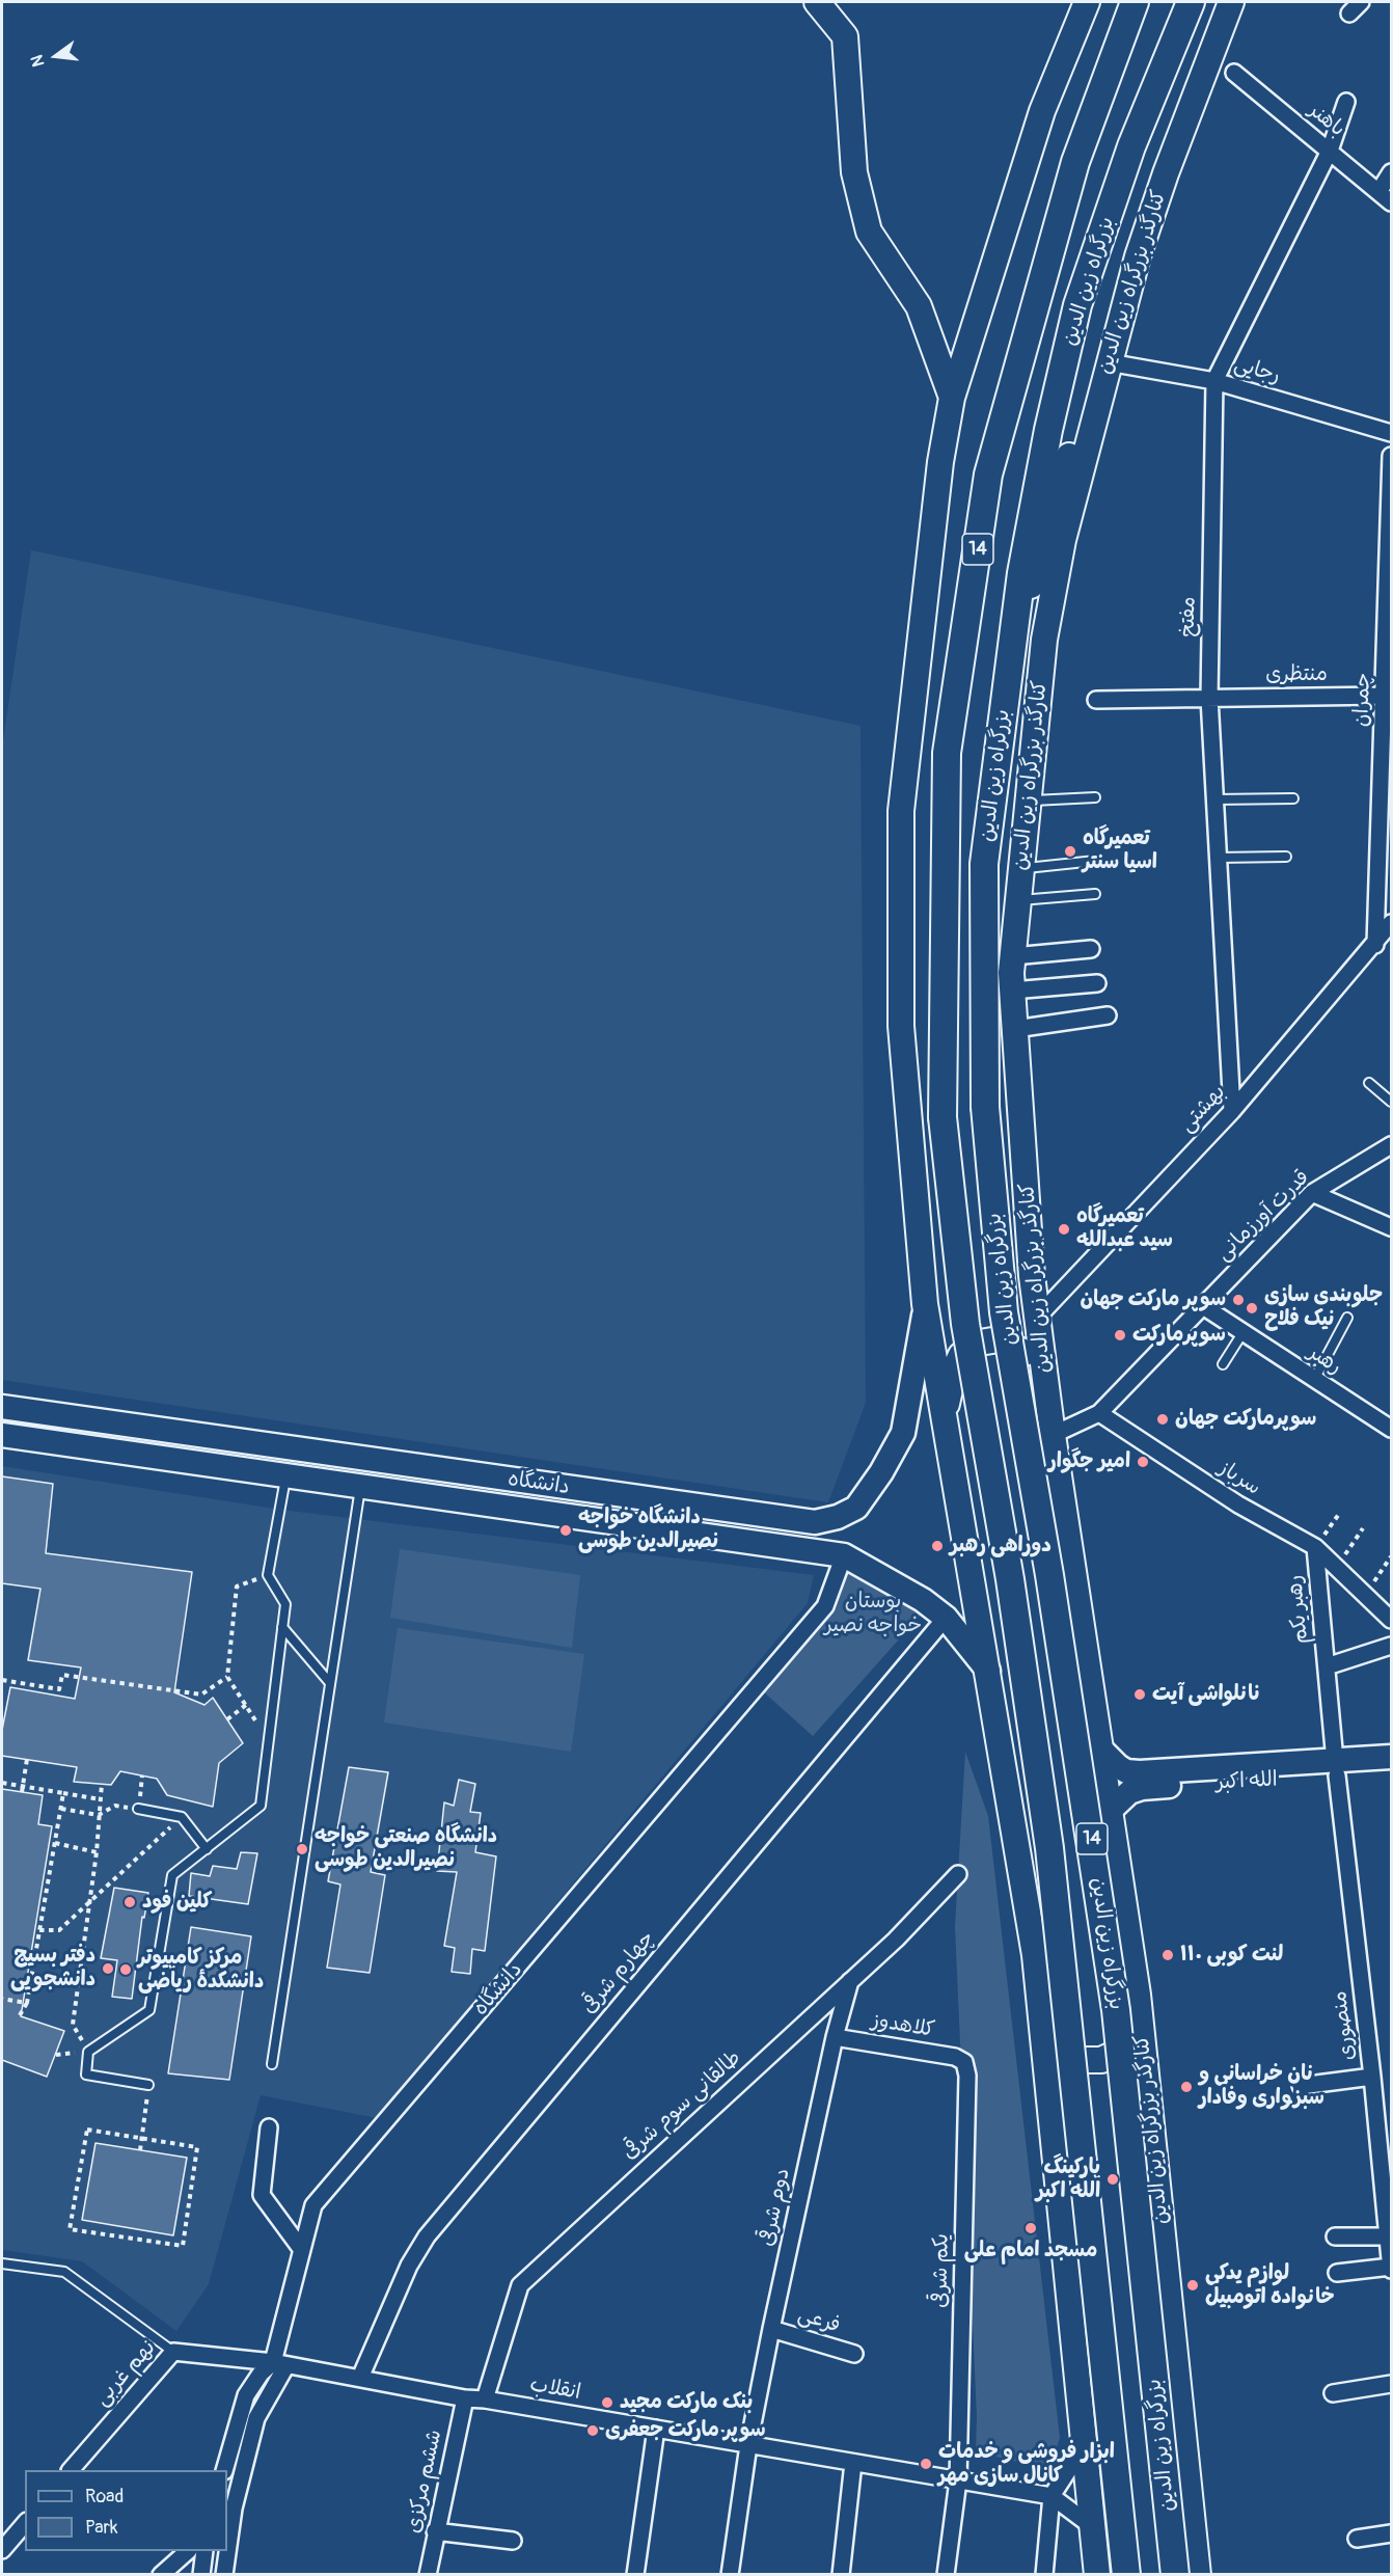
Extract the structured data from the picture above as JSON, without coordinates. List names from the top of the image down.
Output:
{
  "streets": {
    "highway": ["بزرگراه زین الدین", "14"],
    "main road": ["کنارگذر بزرگراه زین الدین", "دانشگاه", "الله اکبر"],
    "street": [
      "باهنر",
      "رجایی",
      "مفتخ",
      "منتظری",
      "چمران",
      "بهشتی",
      "قدرت آورزمانی",
      "رهبر",
      "سرباز",
      "رهبر یکم",
      "چهارم شرقی",
      "کلاهدوز",
      "منصوری",
      "طالقانی سوم شرقی",
      "دوم شرقی",
      "یکم شرقی",
      "فرعی",
      "نهم غربی",
      "انقلاب",
      "ششم مرکزی"
    ]
  },
  "crossings": [
    ["باهنر", "مفتخ"],
    ["کنارگذر بزرگراه زین الدین", "رجایی"],
    ["کنارگذر بزرگراه زین الدین", "بهشتی"],
    ["کنارگذر بزرگراه زین الدین", "الله اکبر"],
    ["رجایی", "مفتخ"],
    ["مفتخ", "منتظری"],
    ["مفتخ", "بهشتی"],
    ["منتظری", "چمران"],
    ["چمران", "بهشتی"],
    ["قدرت آورزمانی", "رهبر"],
    ["قدرت آورزمانی", "سرباز"],
    ["سرباز", "رهبر یکم"],
    ["دانشگاه", "چهارم شرقی"],
    ["دانشگاه", "نهم غربی"],
    ["دانشگاه", "انقلاب"],
    ["رهبر یکم", "الله اکبر"],
    ["رهبر یکم", "منصوری"],
    ["الله اکبر", "منصوری"],
    ["چهارم شرقی", "انقلاب"],
    ["کلاهدوز", "دوم شرقی"],
    ["کلاهدوز", "یکم شرقی"],
    ["طالقانی سوم شرقی", "دوم شرقی"],
    ["طالقانی سوم شرقی", "انقلاب"],
    ["دوم شرقی", "فرعی"],
    ["دوم شرقی", "انقلاب"],
    ["یکم شرقی", "انقلاب"],
    ["نهم غربی", "انقلاب"],
    ["انقلاب", "ششم مرکزی"]
  ],
  "parks": ["بوستان خواجه نصیر"],
  "places": [
    "تعمیرگاه اسیا سنتر",
    "تعمیرگاه سید عبدالله",
    "سوپر مارکت جهان",
    "جلوبندی سازی نیک فلاح",
    "سوپرمارکت",
    "سوپرمارکت جهان",
    "امیر جگوار",
    "دانشگاه خواجه نصیرالدین طوسی",
    "دوراهی رهبر",
    "نانلواشی آیت",
    "دانشگاه صنعتی خواجه نصیرالدین طوسی",
    "کلین فود",
    "لنت کوبی ۱۱۰",
    "دفتر بسیج دانشجویی",
    "مرکز کامپیوتر دانشکدهٔ ریاضی",
    "نان خراسانی و سبزواری وفادار",
    "پارکینگ الله اکبر",
    "مسجد امام علی",
    "لوازم یدکی خانواده اتومبیل",
    "بنک‌ مارکت مجید",
    "سوپر مارکت جعفری",
    "ابزار فروشی و خدمات کانال سازی مهر"
  ],
  "legend": ["Road", "Park"],
  "north": "left"
}
